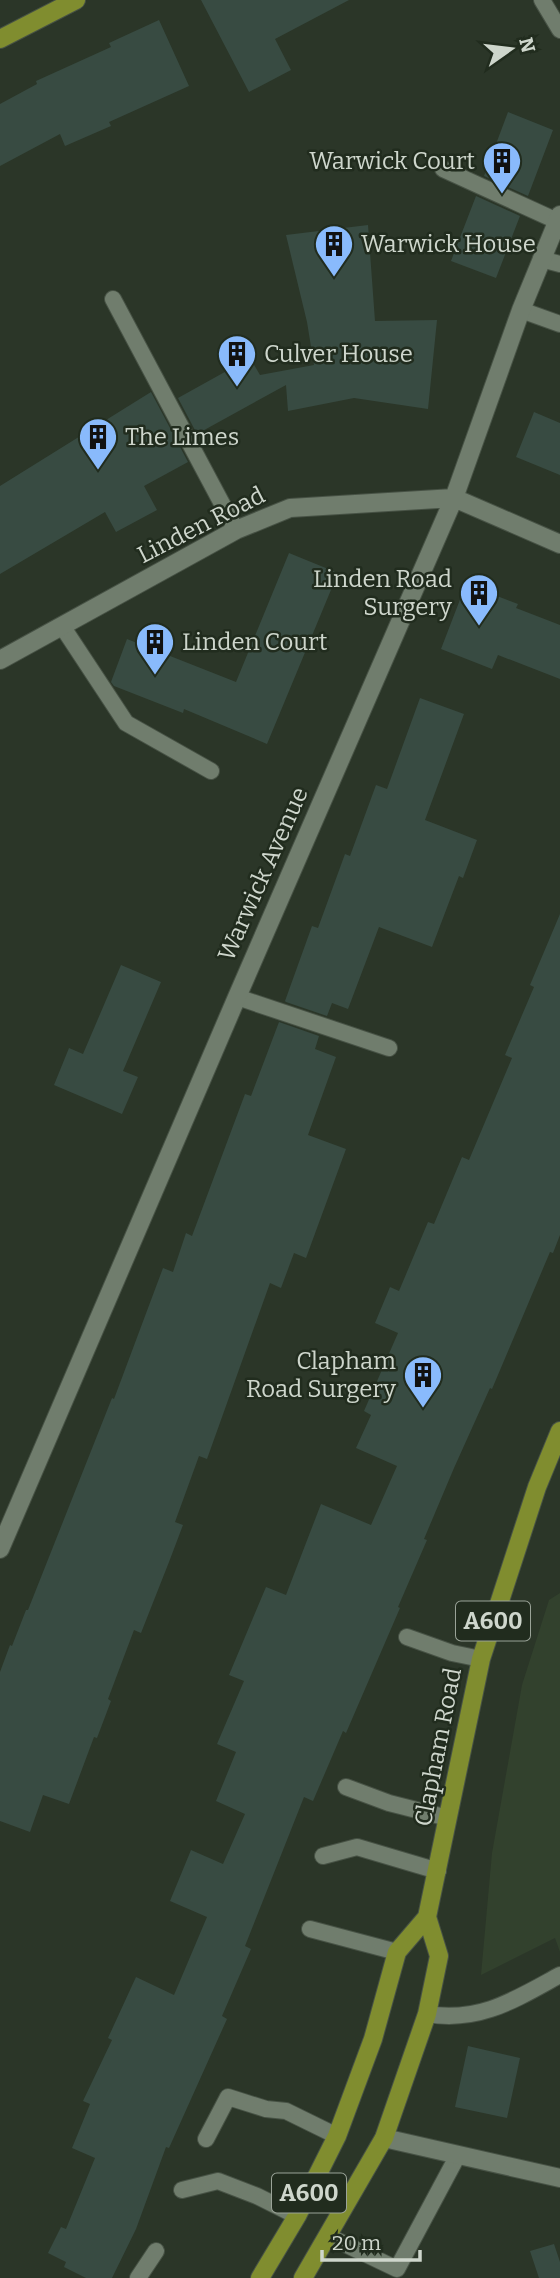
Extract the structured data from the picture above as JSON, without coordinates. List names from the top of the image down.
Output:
{
  "streets": {
    "main road": ["A600", "Clapham Road"],
    "street": ["Linden Road", "Warwick Avenue"]
  },
  "crossings": [
    ["Linden Road", "Warwick Avenue"],
    ["A600", "Clapham Road"]
  ],
  "places": {
    "building": [
      "Warwick Court",
      "Warwick House",
      "Culver House",
      "The Limes",
      "Linden Road Surgery",
      "Linden Court",
      "Clapham Road Surgery"
    ]
  },
  "scale_bar": "20 m",
  "north": "right"
}
